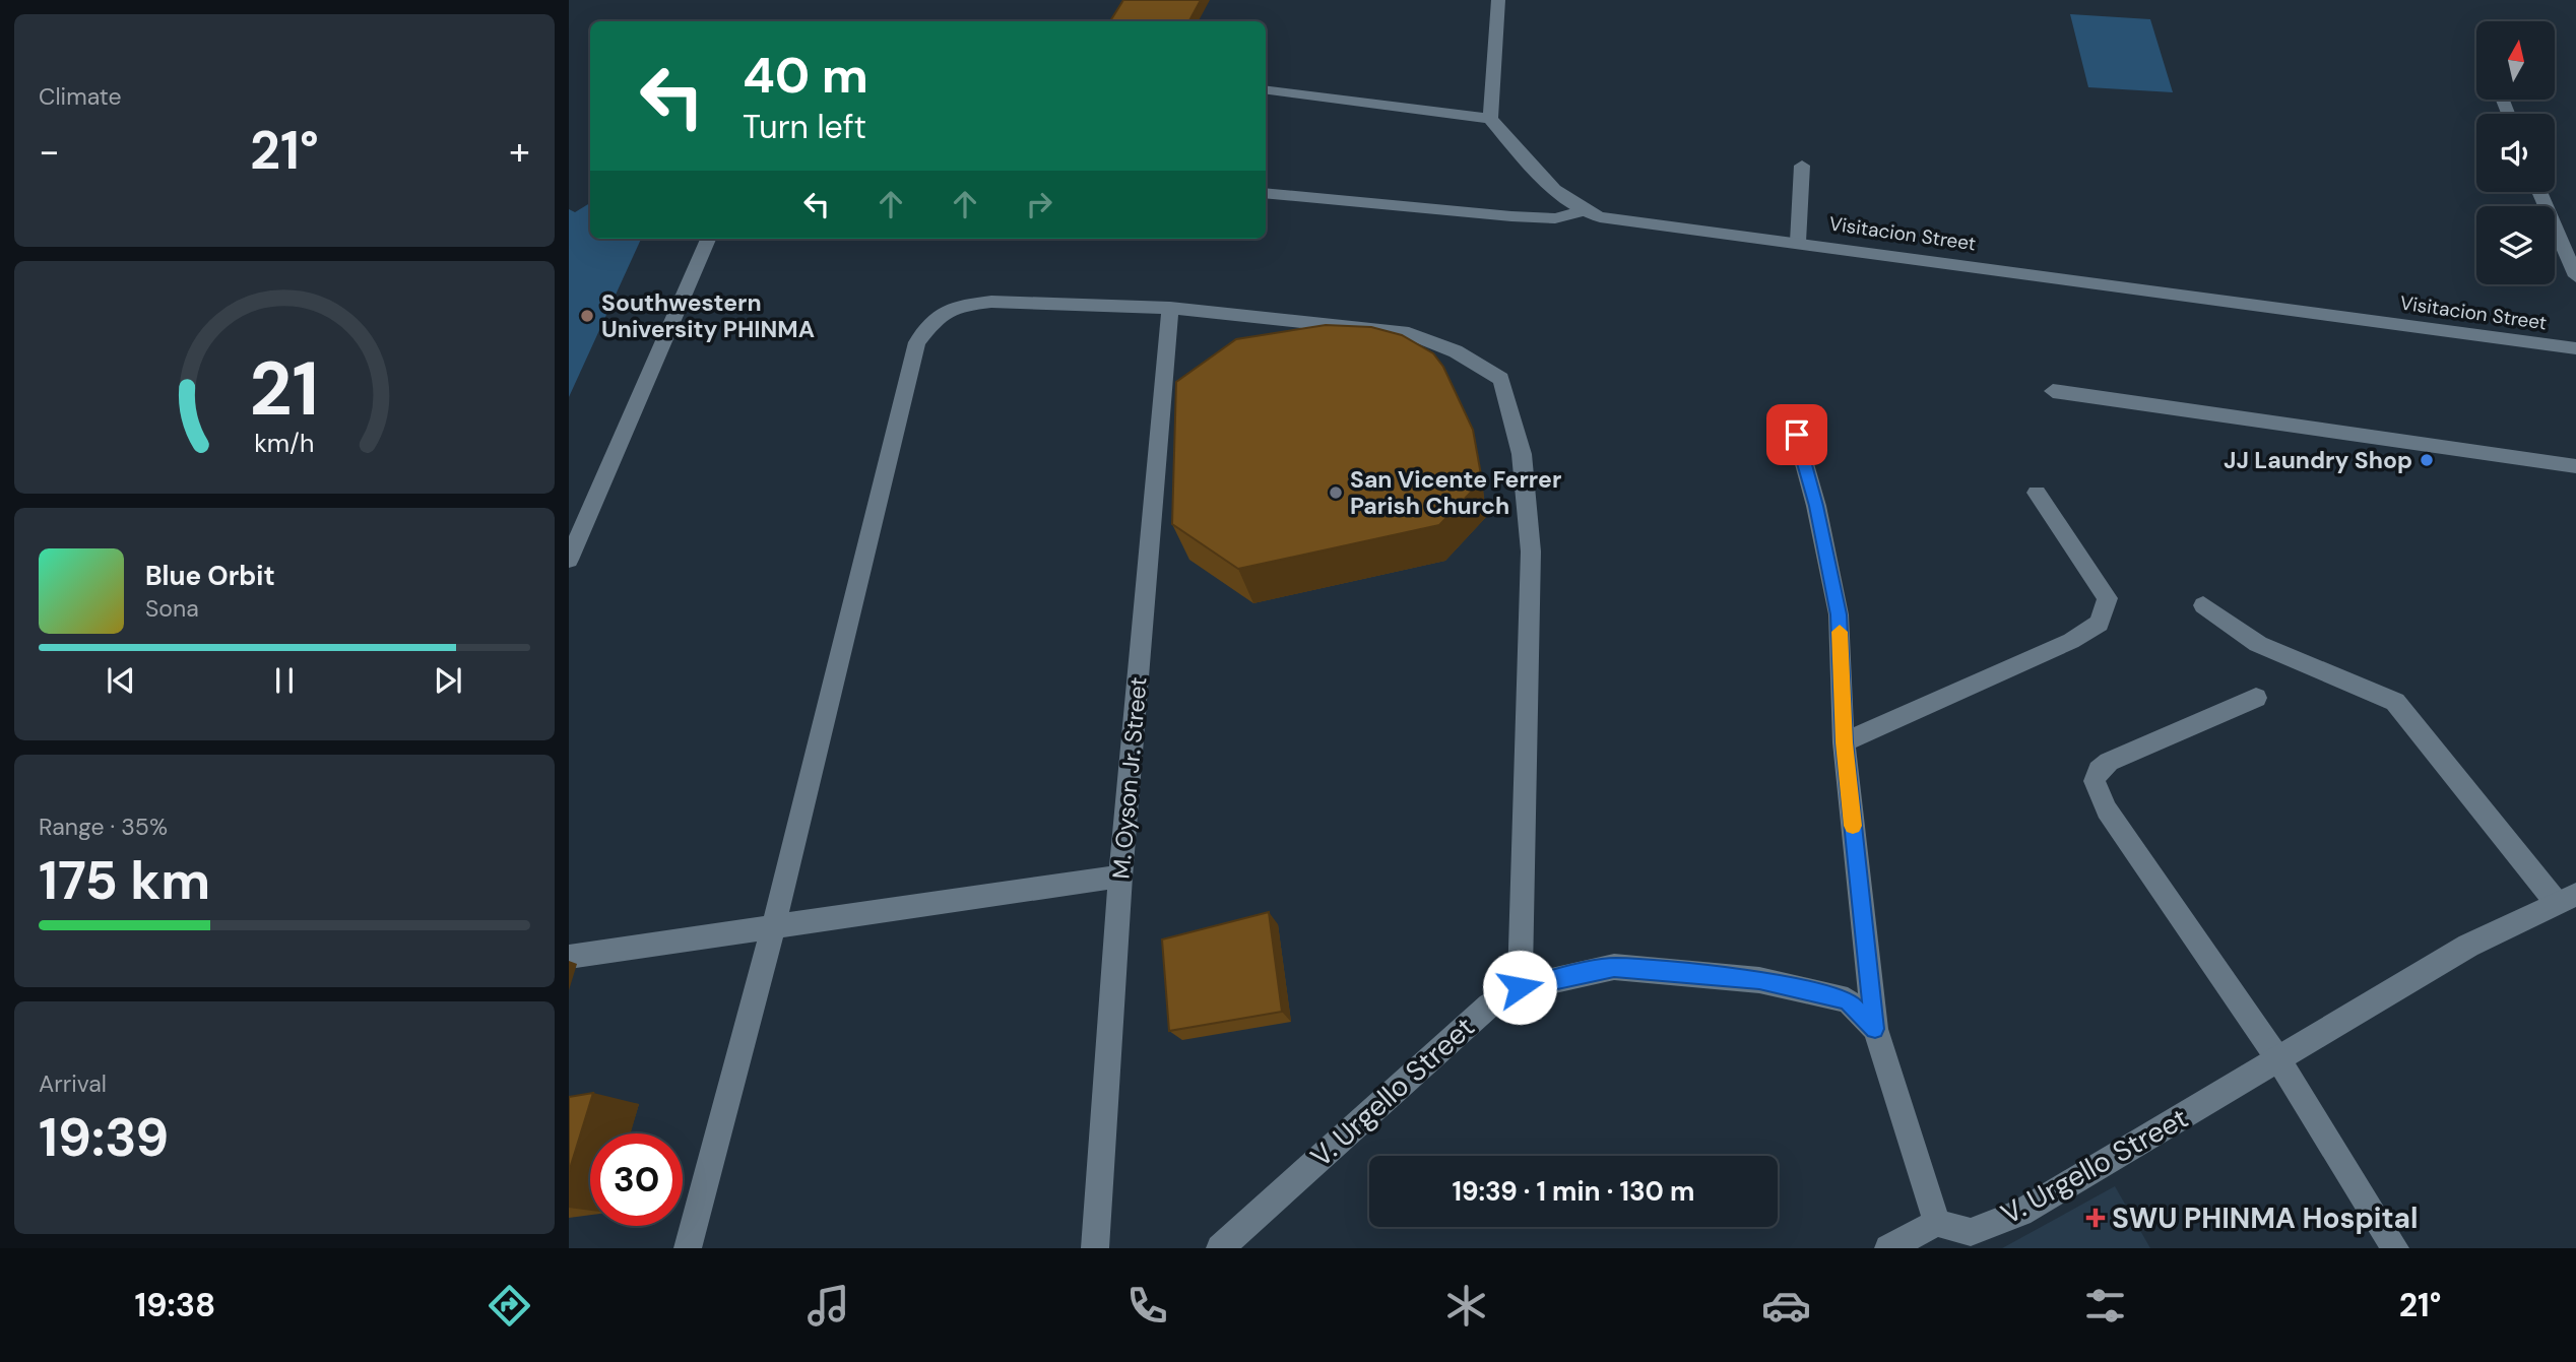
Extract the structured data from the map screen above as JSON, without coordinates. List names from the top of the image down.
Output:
{
  "streets": {
    "street": ["Visitacion Street", "M. Oyson Jr. Street", "V. Urgello Street"]
  },
  "places": {
    "other": ["Southwestern University PHINMA", "JJ Laundry Shop", "San Vicente Ferrer Parish Church"],
    "health": ["SWU PHINMA Hospital"]
  },
  "north": "top",
  "page": {
    "tile": [
      "Climate",
      ["Range · 35%", "175 km"],
      ["Arrival", "19:39"]
    ],
    "turn": ["40 m", "Turn left"],
    "heat": ["−", "21°", "+"],
    "song": ["Blue Orbit", "Sona"],
    "limit": "30",
    "trip": "19:39 · 1 min · 130 m",
    "tabs": ["19:38", "21°"],
    "gauge": ["21", "km/h"]
  }
}
